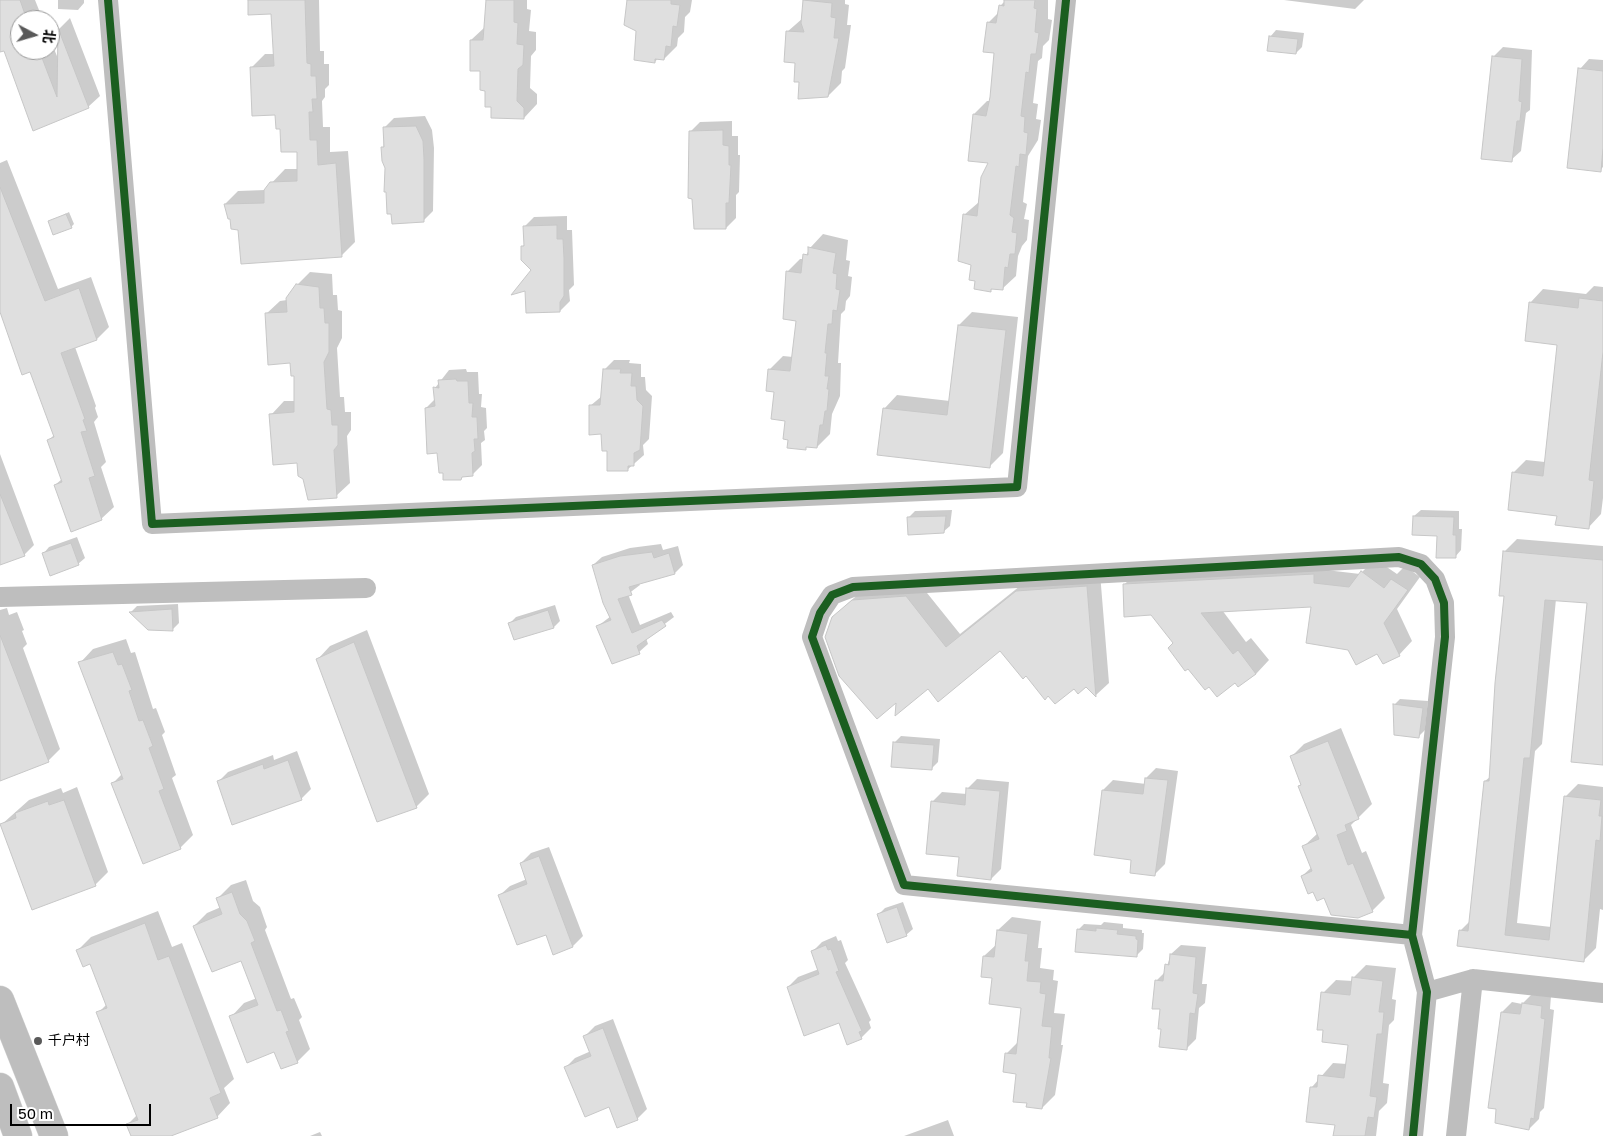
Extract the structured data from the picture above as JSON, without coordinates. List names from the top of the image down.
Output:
{
  "places": ["千户村"],
  "scale_bar": "50 m",
  "north": "right"
}
